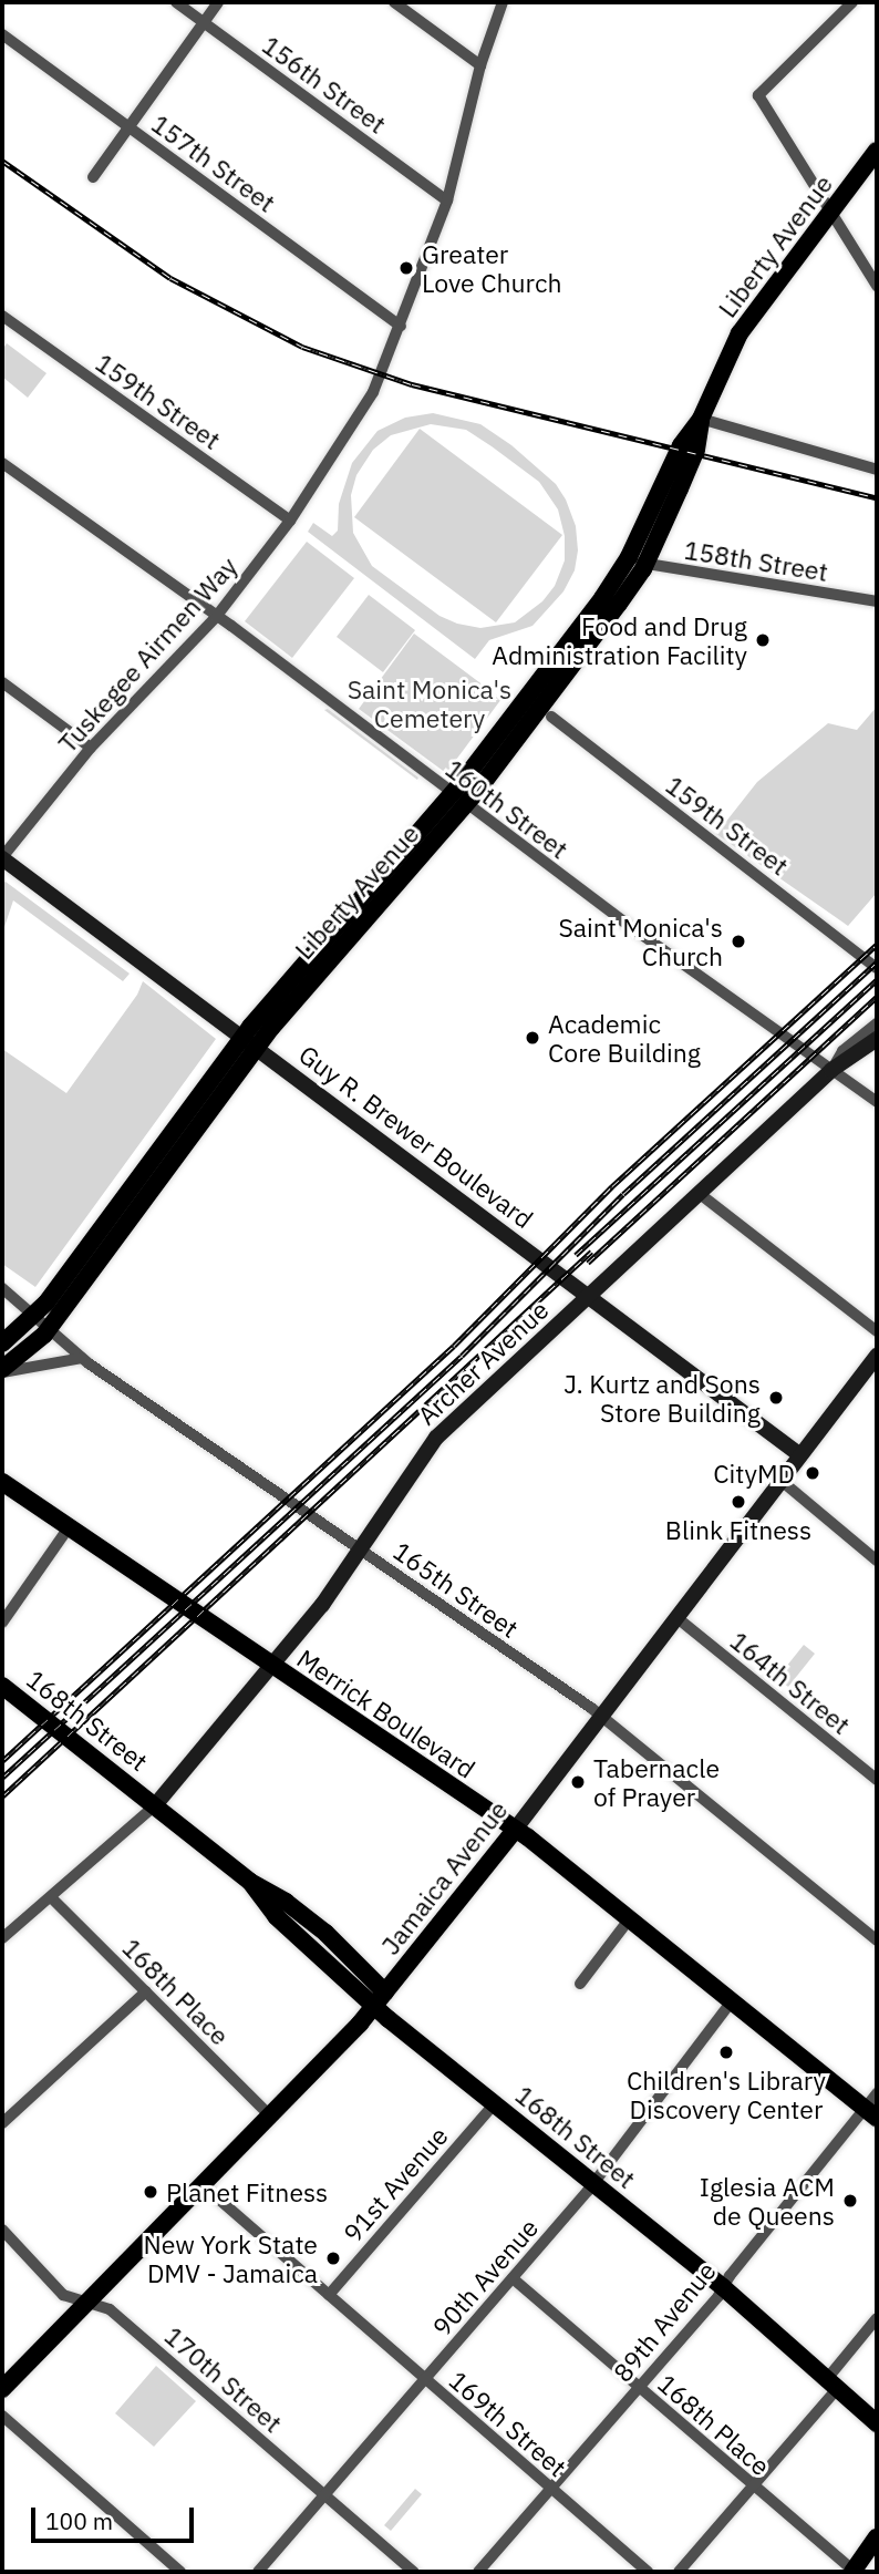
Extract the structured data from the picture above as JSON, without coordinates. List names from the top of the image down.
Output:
{
  "streets": {
    "main road": [
      "Liberty Avenue",
      "Guy R. Brewer Boulevard",
      "Archer Avenue",
      "Merrick Boulevard",
      "168th Street",
      "Jamaica Avenue"
    ],
    "street": [
      "156th Street",
      "157th Street",
      "159th Street",
      "158th Street",
      "Tuskegee Airmen Way",
      "160th Street",
      "165th Street",
      "164th Street",
      "168th Place",
      "91st Avenue",
      "90th Avenue",
      "89th Avenue",
      "170th Street",
      "169th Street"
    ]
  },
  "crossings": [
    ["156th Street", "Tuskegee Airmen Way"],
    ["157th Street", "Tuskegee Airmen Way"],
    ["Liberty Avenue", "158th Street"],
    ["Liberty Avenue", "160th Street"],
    ["Liberty Avenue", "Guy R. Brewer Boulevard"],
    ["Liberty Avenue", "165th Street"],
    ["159th Street", "Tuskegee Airmen Way"],
    ["Tuskegee Airmen Way", "160th Street"],
    ["Tuskegee Airmen Way", "Guy R. Brewer Boulevard"],
    ["160th Street", "Archer Avenue"],
    ["Guy R. Brewer Boulevard", "Archer Avenue"],
    ["Guy R. Brewer Boulevard", "Jamaica Avenue"],
    ["Archer Avenue", "165th Street"],
    ["Archer Avenue", "Merrick Boulevard"],
    ["Archer Avenue", "168th Street"],
    ["165th Street", "Jamaica Avenue"],
    ["164th Street", "Jamaica Avenue"],
    ["Merrick Boulevard", "Jamaica Avenue"],
    ["Merrick Boulevard", "90th Avenue"],
    ["Merrick Boulevard", "89th Avenue"],
    ["168th Street", "Jamaica Avenue"],
    ["168th Street", "91st Avenue"],
    ["168th Street", "90th Avenue"],
    ["168th Street", "89th Avenue"],
    ["Jamaica Avenue", "168th Place"],
    ["Jamaica Avenue", "170th Street"],
    ["Jamaica Avenue", "169th Street"],
    ["168th Place", "90th Avenue"],
    ["168th Place", "89th Avenue"],
    ["91st Avenue", "169th Street"],
    ["90th Avenue", "170th Street"],
    ["90th Avenue", "169th Street"],
    ["89th Avenue", "169th Street"]
  ],
  "parks": ["Saint Monica's Cemetery"],
  "places": [
    "Greater Love Church",
    "Food and Drug Administration Facility",
    "Saint Monica's Church",
    "Academic Core Building",
    "J. Kurtz and Sons Store Building",
    "CityMD",
    "Blink Fitness",
    "Tabernacle of Prayer",
    "Children's Library Discovery Center",
    "Planet Fitness",
    "Iglesia ACM de Queens",
    "New York State DMV - Jamaica"
  ],
  "scale_bar": "100 m"
}
